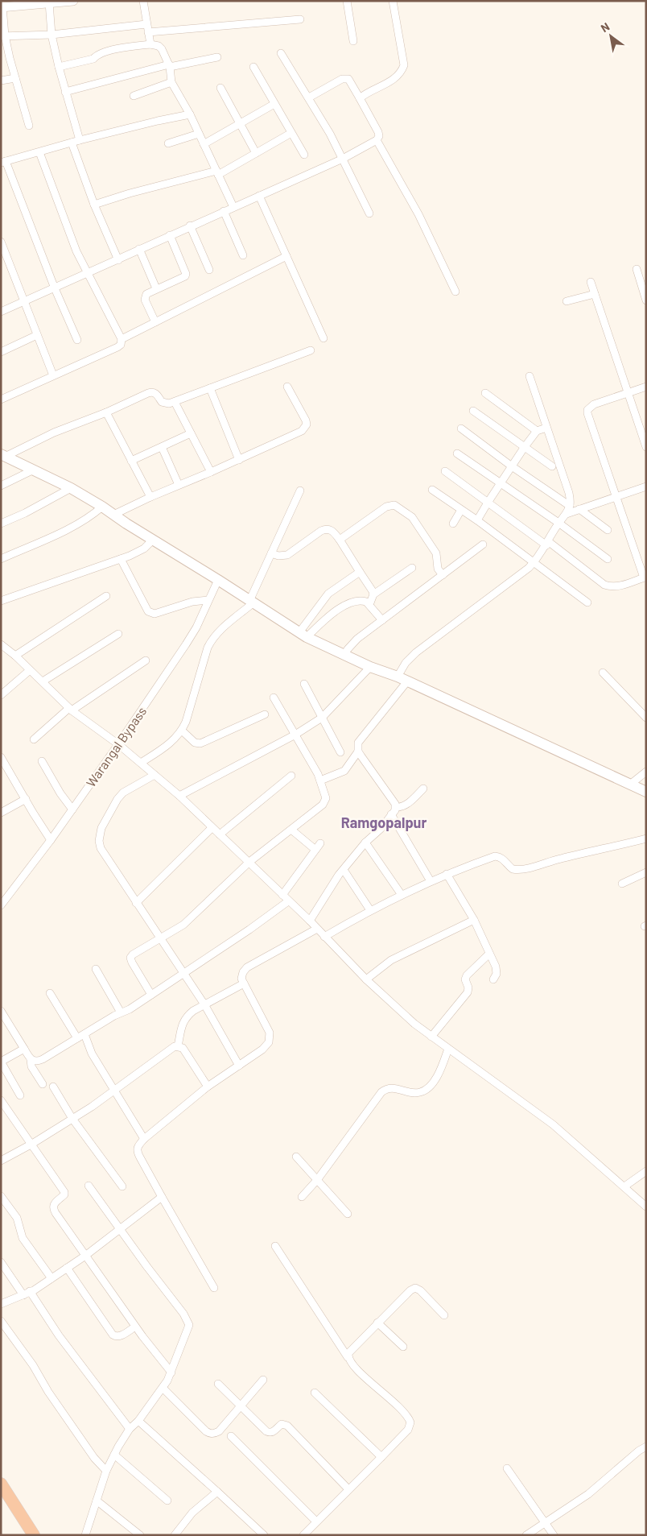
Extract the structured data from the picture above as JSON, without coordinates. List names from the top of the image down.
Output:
{
  "streets": {
    "street": ["Warangal Bypass"]
  },
  "districts": ["Ramgopalpur"],
  "north": "top left"
}
